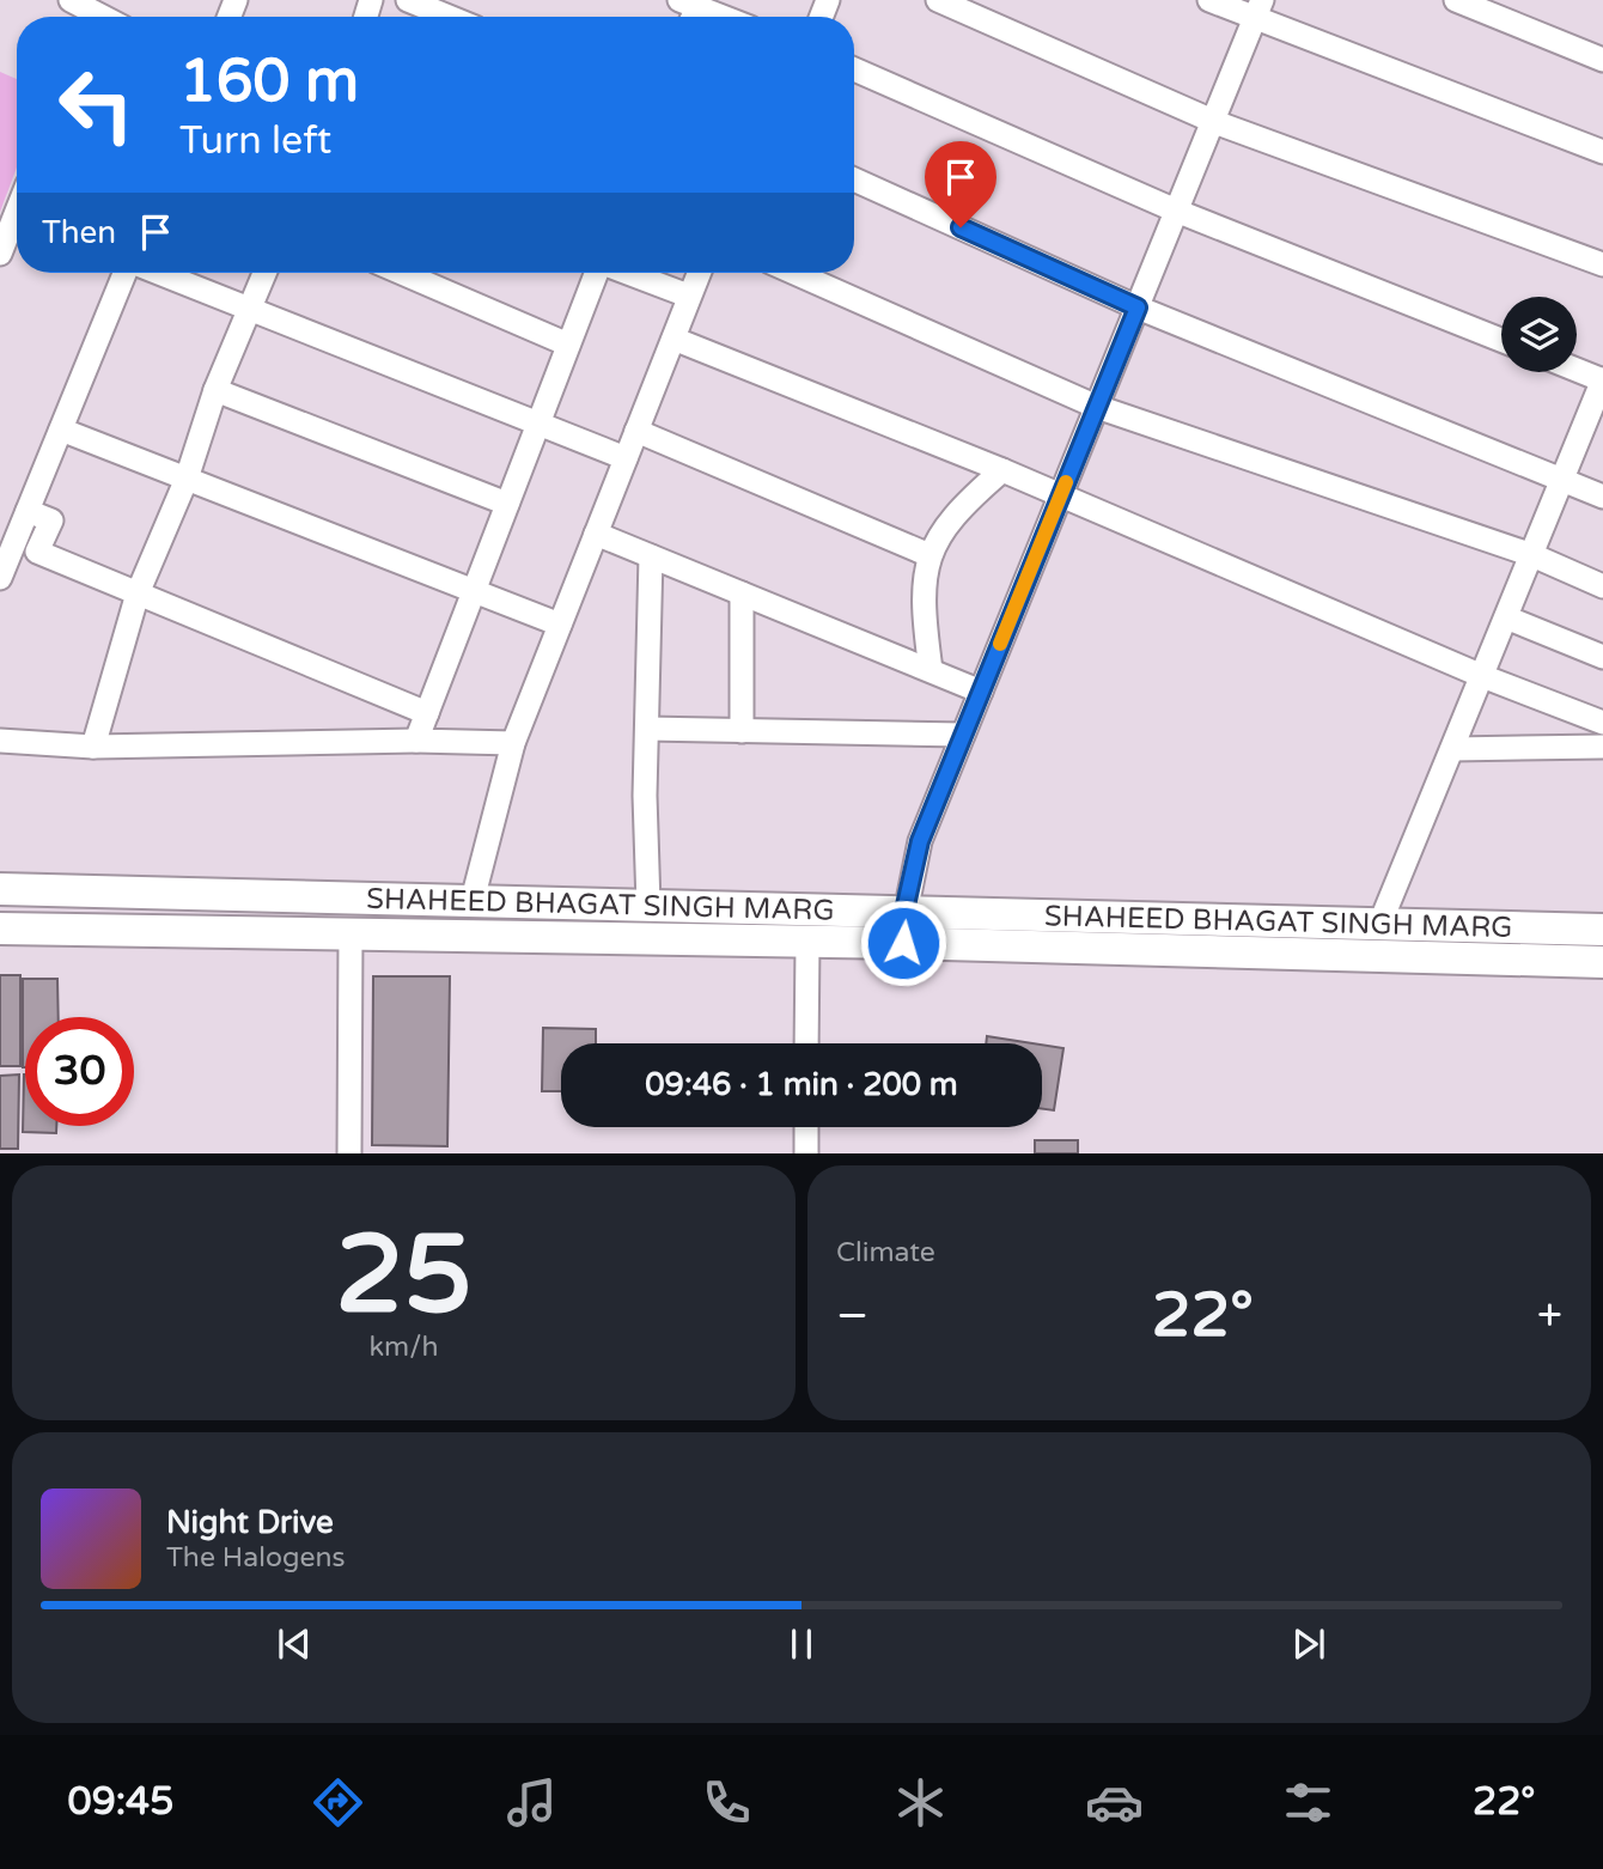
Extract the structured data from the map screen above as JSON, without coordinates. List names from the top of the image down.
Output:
{
  "streets": {
    "main road": ["SHAHEED BHAGAT SINGH MARG"]
  },
  "page": {
    "turn": ["160 m", "Turn left"],
    "then": "Then",
    "limit": "30",
    "trip": "09:46 · 1 min · 200 m",
    "tile": [
      ["25", "km/h"],
      "Climate"
    ],
    "heat": ["−", "22°", "+"],
    "song": ["Night Drive", "The Halogens"],
    "tabs": ["09:45", "22°"]
  }
}
